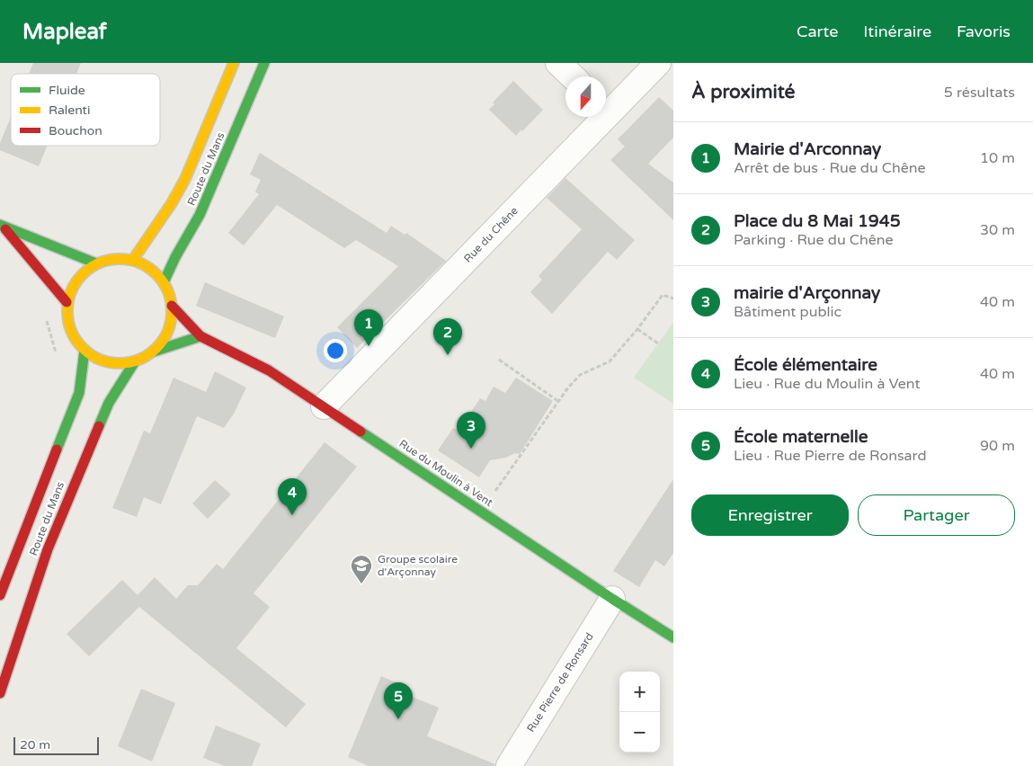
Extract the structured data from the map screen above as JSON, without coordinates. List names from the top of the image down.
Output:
{
  "streets": {
    "main road": ["Route du Mans", "Rue du Moulin à Vent"],
    "street": ["Rue du Chêne", "Rue Pierre de Ronsard"]
  },
  "crossings": [
    ["Route du Mans", "Rue du Moulin à Vent"],
    ["Rue du Chêne", "Rue du Moulin à Vent"],
    ["Rue du Moulin à Vent", "Rue Pierre de Ronsard"]
  ],
  "places": {
    "school or university": ["Groupe scolaire d'Arçonnay"]
  },
  "legend": ["Fluide", "Ralenti", "Bouchon"],
  "scale_bar": "20 m",
  "north": "bottom",
  "page": {
    "header": "Mapleaf",
    "nav": ["Carte", "Itinéraire", "Favoris"],
    "heading": ["À proximité", "5 résultats"],
    "list": [
      {
        "mark": "1",
        "name": "Mairie d'Arconnay",
        "note": "Arrêt de bus · Rue du Chêne",
        "value": "10 m"
      },
      {
        "mark": "2",
        "name": "Place du 8 Mai 1945",
        "note": "Parking · Rue du Chêne",
        "value": "30 m"
      },
      {
        "mark": "3",
        "name": "mairie d'Arçonnay",
        "note": "Bâtiment public",
        "value": "40 m"
      },
      {
        "mark": "4",
        "name": "École élémentaire",
        "note": "Lieu · Rue du Moulin à Vent",
        "value": "40 m"
      },
      {
        "mark": "5",
        "name": "École maternelle",
        "note": "Lieu · Rue Pierre de Ronsard",
        "value": "90 m"
      }
    ],
    "pins": [
      "1",
      "2",
      "3",
      "4",
      "5"
    ],
    "buttons": ["Enregistrer", "Partager"],
    "map_buttons": ["+", "−"],
    "scale": "20 m"
  }
}
